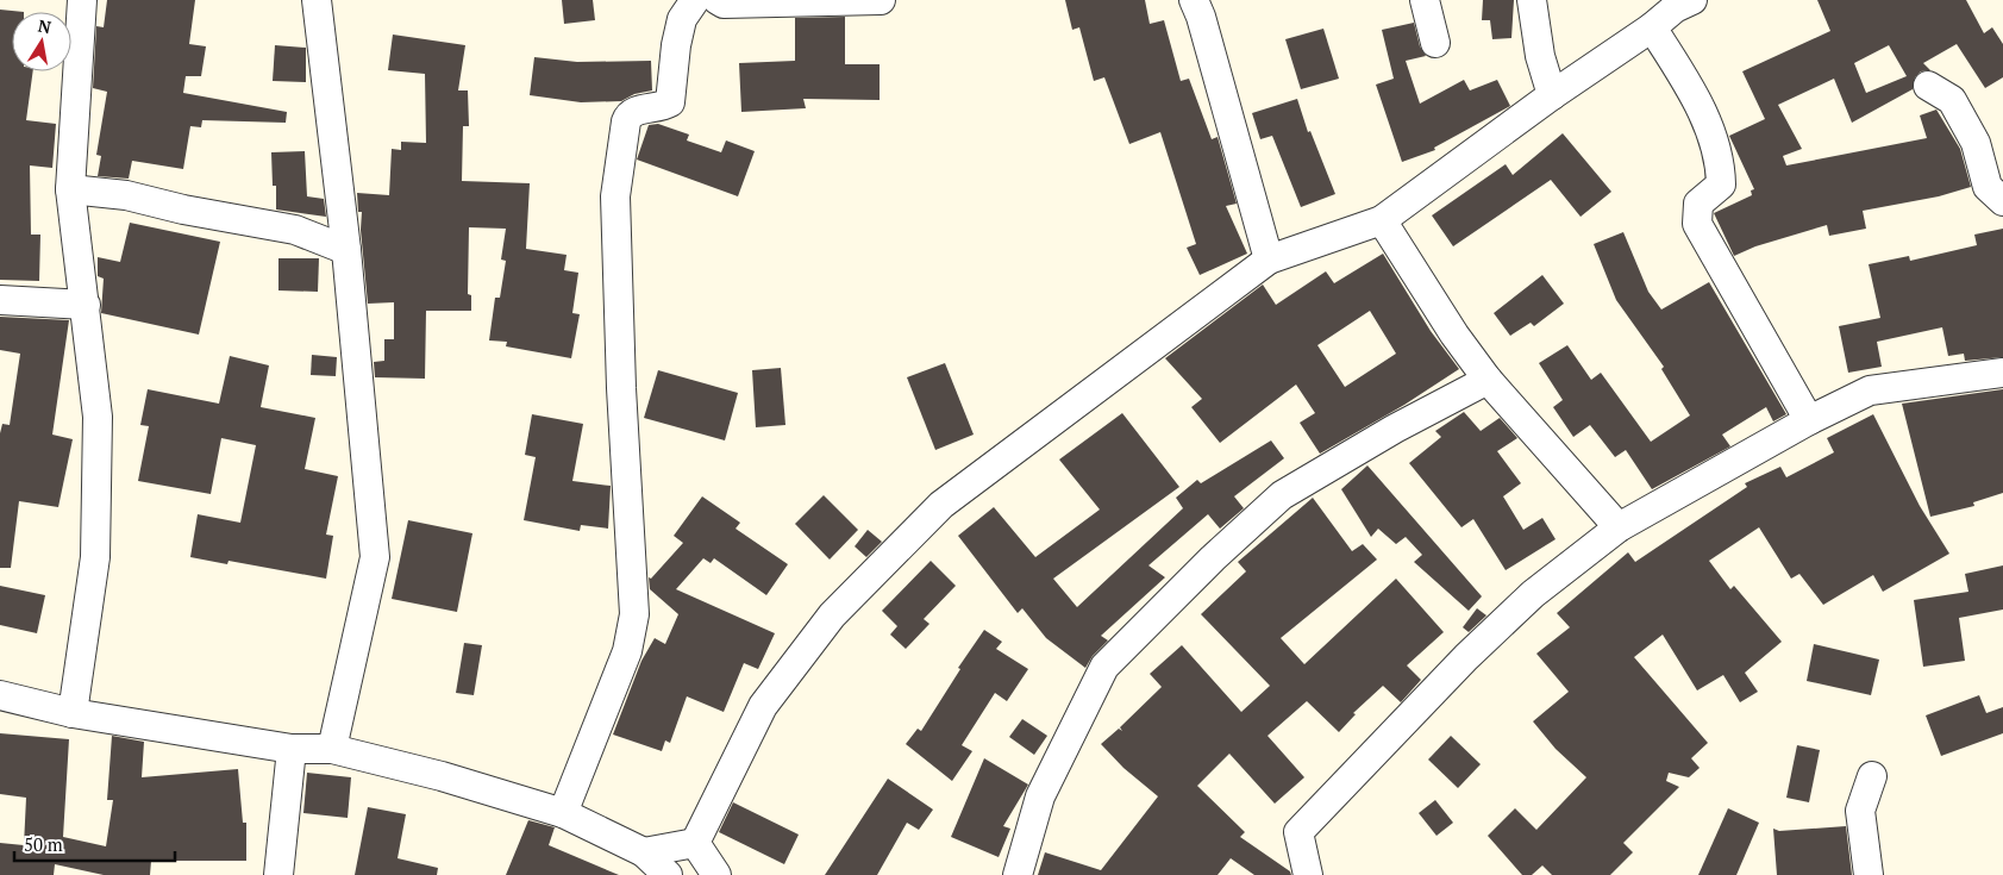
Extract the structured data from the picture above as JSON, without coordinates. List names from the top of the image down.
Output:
{
  "scale_bar": "50 m",
  "north": "top"
}
